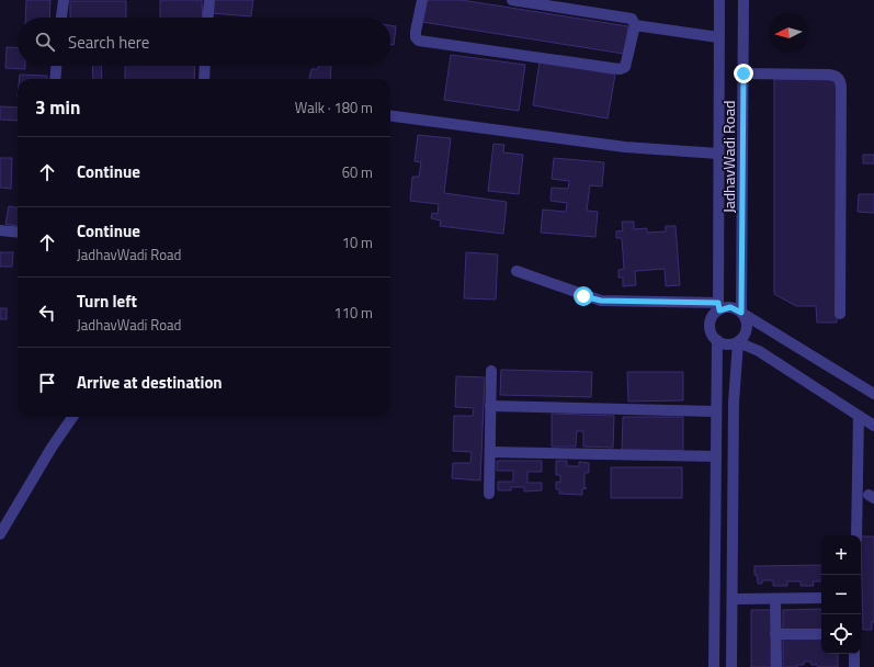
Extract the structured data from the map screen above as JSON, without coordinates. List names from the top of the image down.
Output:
{
  "streets": {
    "street": ["JadhavWadi Road"]
  },
  "north": "left",
  "page": {
    "search": "Search here",
    "heading": ["3 min", "Walk · 180 m"],
    "list": [
      ["Continue", "60 m"],
      ["Continue", "JadhavWadi Road", "10 m"],
      ["Turn left", "JadhavWadi Road", "110 m"],
      "Arrive at destination"
    ],
    "map_buttons": ["+", "−"]
  }
}
